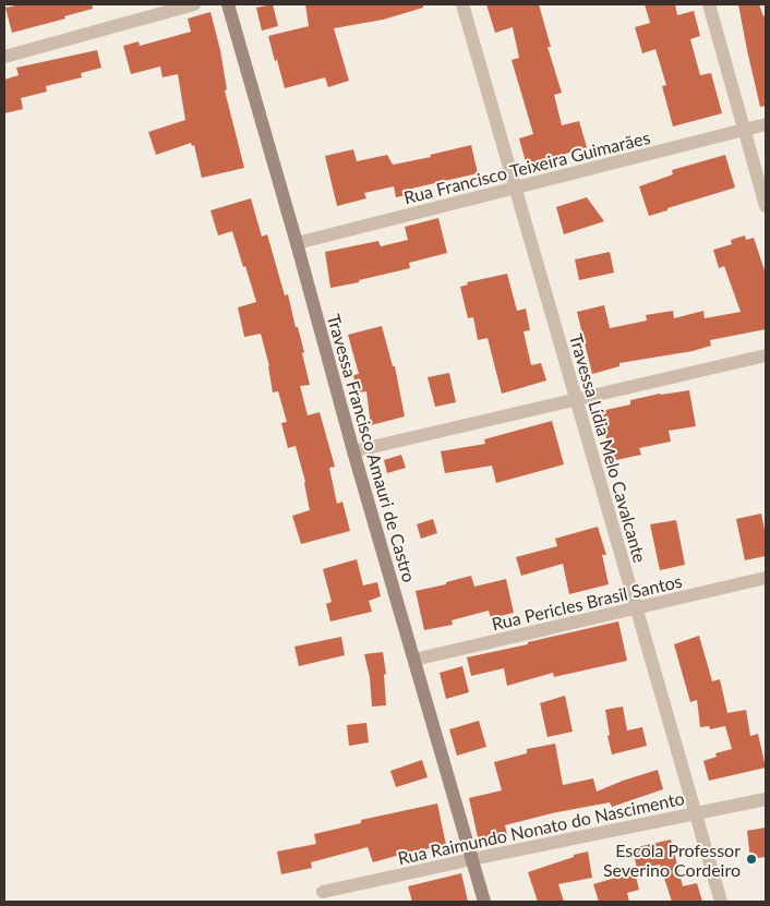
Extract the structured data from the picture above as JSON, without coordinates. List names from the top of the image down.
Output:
{
  "streets": {
    "street": [
      "Rua Francisco Teixeira Guimarães",
      "Travessa Francisco Amauri de Castro",
      "Travessa Lídia Melo Cavalcante",
      "Rua Pericles Brasil Santos",
      "Rua Raimundo Nonato do Nascimento"
    ]
  },
  "crossings": [
    ["Rua Francisco Teixeira Guimarães", "Travessa Francisco Amauri de Castro"],
    ["Rua Francisco Teixeira Guimarães", "Travessa Lídia Melo Cavalcante"],
    ["Travessa Francisco Amauri de Castro", "Rua Pericles Brasil Santos"],
    ["Travessa Francisco Amauri de Castro", "Rua Raimundo Nonato do Nascimento"],
    ["Travessa Lídia Melo Cavalcante", "Rua Pericles Brasil Santos"],
    ["Travessa Lídia Melo Cavalcante", "Rua Raimundo Nonato do Nascimento"]
  ],
  "places": ["Escola Professor Severino Cordeiro"]
}
